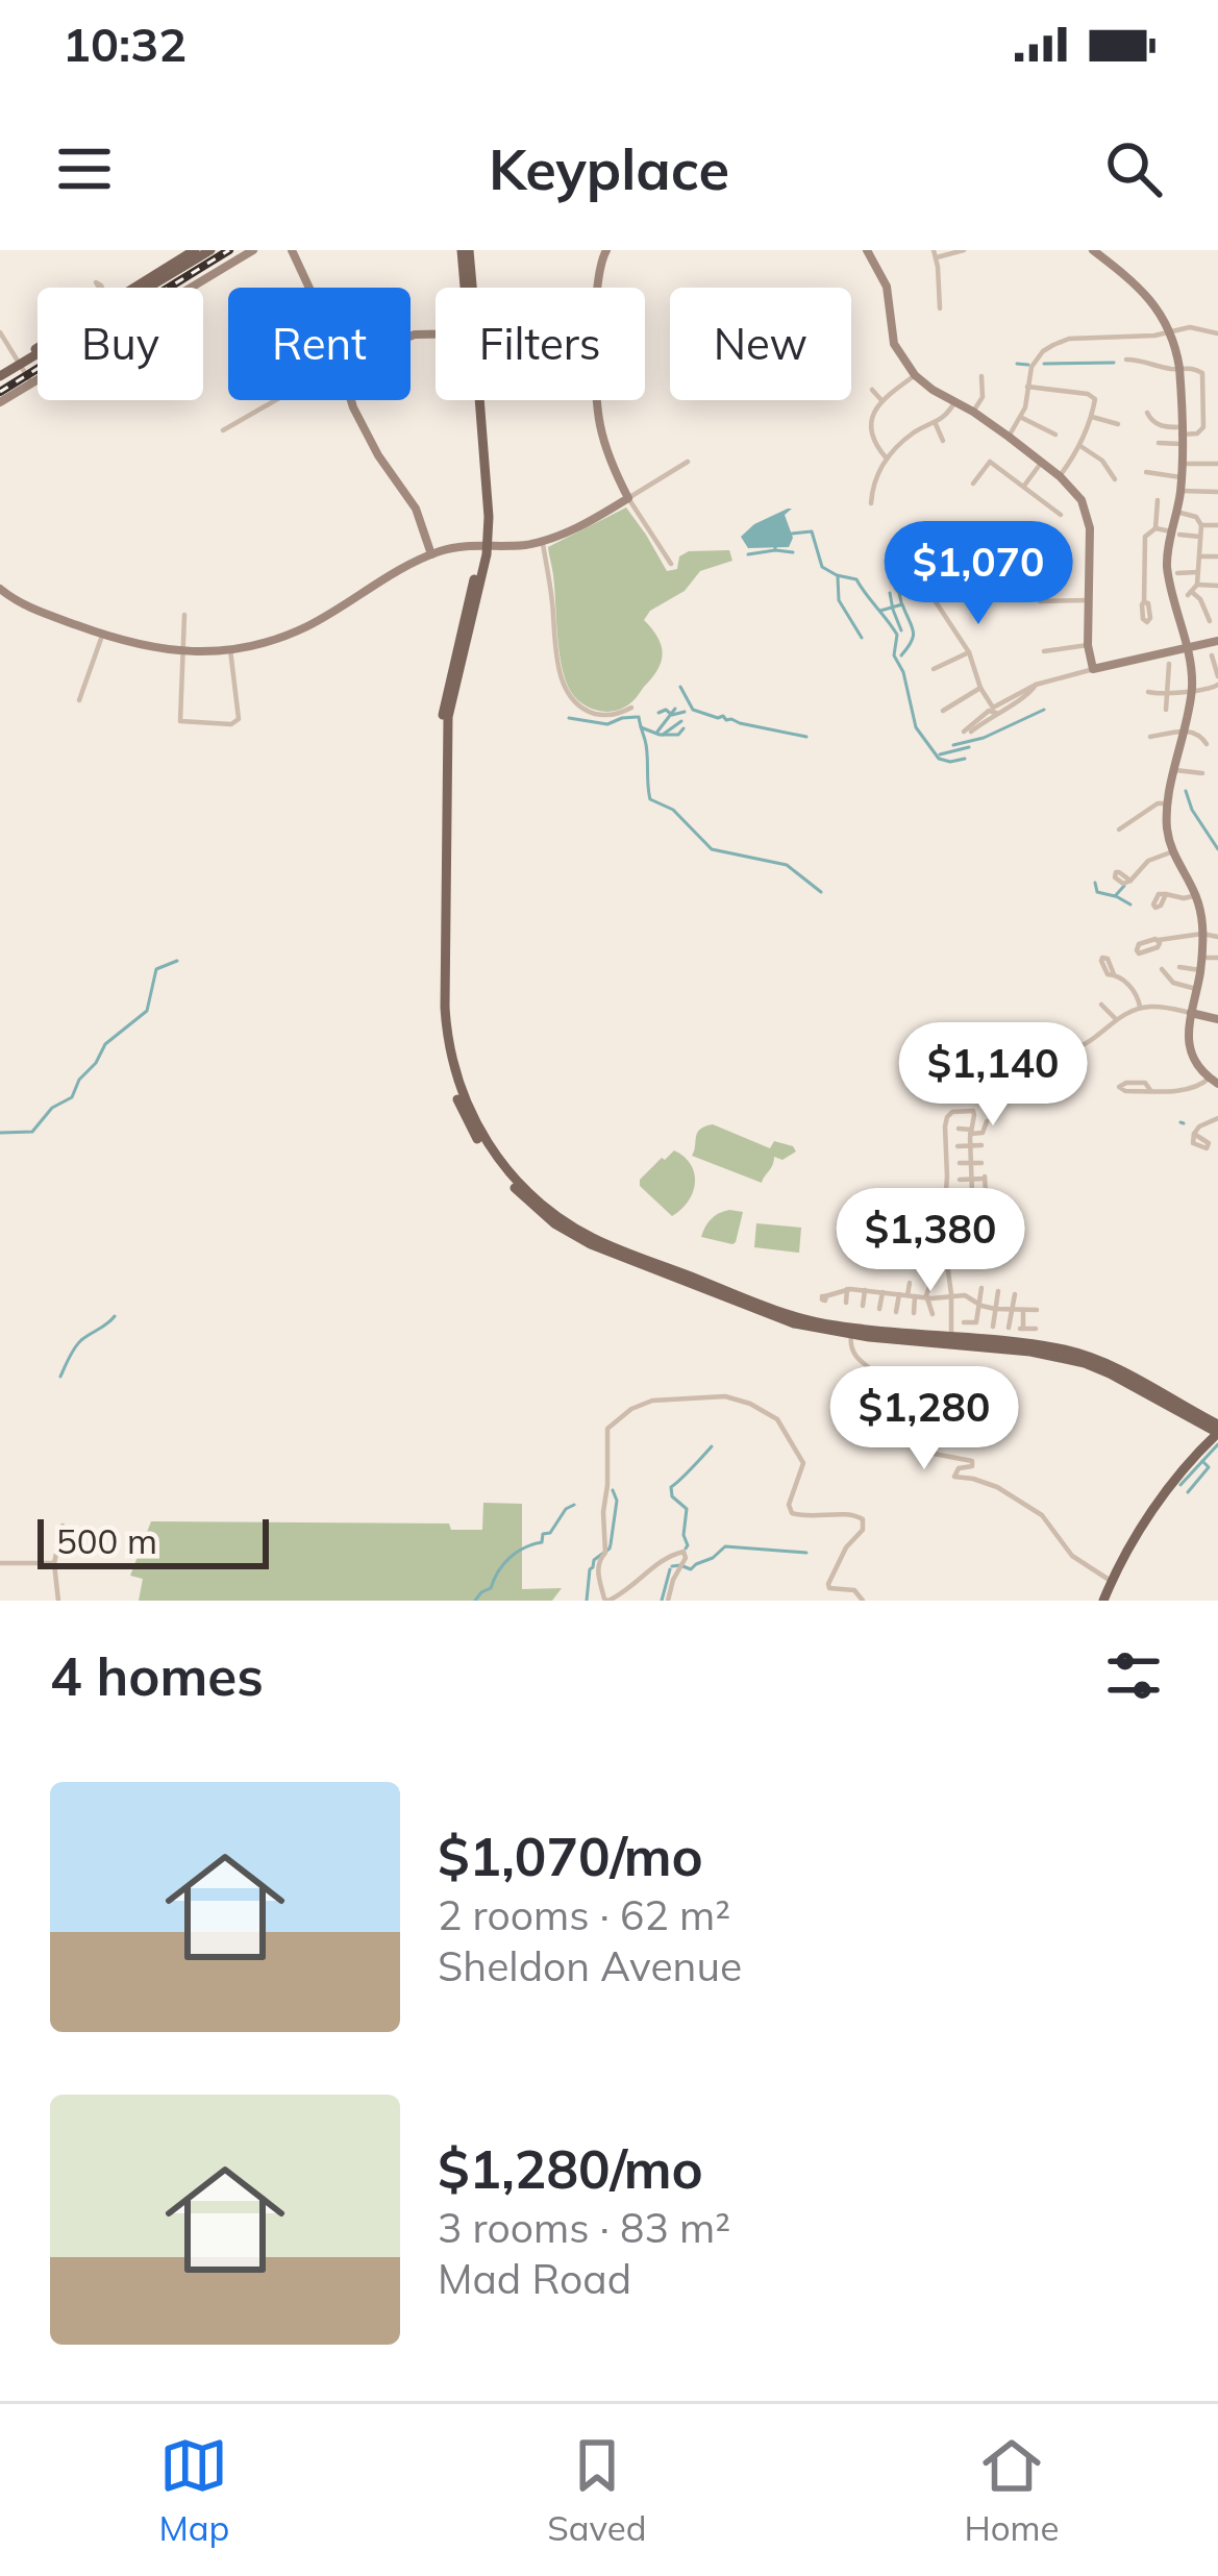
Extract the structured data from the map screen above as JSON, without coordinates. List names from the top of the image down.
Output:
{
  "scale_bar": "500 m",
  "page": {
    "status": "10:32",
    "header": "Keyplace",
    "chip": [
      "Buy",
      "Rent",
      "Filters",
      "New"
    ],
    "price": [
      "$1,070",
      "$1,140",
      "$1,380",
      "$1,280"
    ],
    "scale": "500 m",
    "heading": "4 homes",
    "list": [
      {
        "name": "$1,070/mo",
        "note": "2 rooms · 62 m² · Sheldon Avenue"
      },
      {
        "name": "$1,280/mo",
        "note": "3 rooms · 83 m² · Mad Road"
      }
    ],
    "tabs": ["Map", "Saved", "Home"]
  }
}
